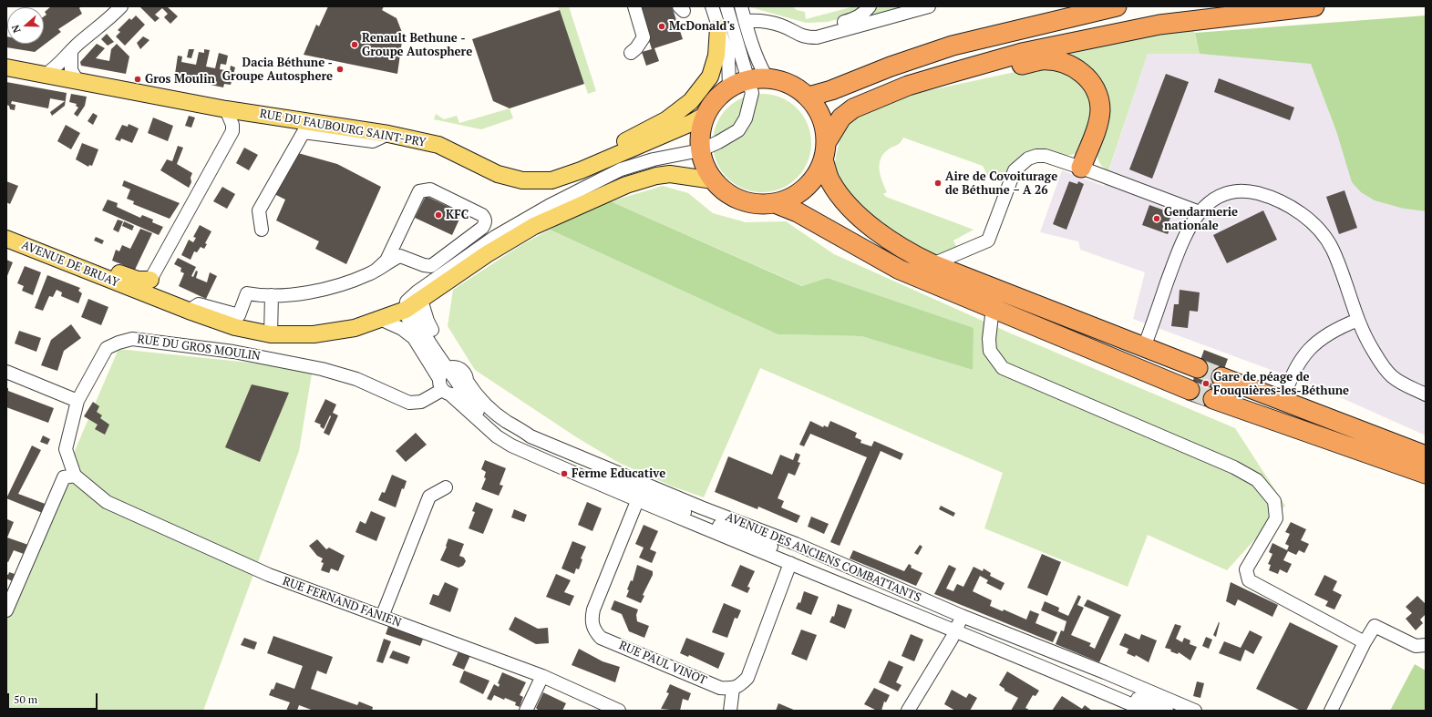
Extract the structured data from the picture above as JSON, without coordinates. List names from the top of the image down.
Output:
{
  "streets": {
    "main road": ["RUE DU FAUBOURG SAINT-PRY", "AVENUE DE BRUAY"],
    "street": [
      "RUE DU GROS MOULIN",
      "AVENUE DES ANCIENS COMBATTANTS",
      "RUE FERNAND FANIEN",
      "RUE PAUL VINOT"
    ]
  },
  "crossings": [
    ["AVENUE DE BRUAY", "AVENUE DES ANCIENS COMBATTANTS"],
    ["RUE DU GROS MOULIN", "AVENUE DES ANCIENS COMBATTANTS"],
    ["RUE DU GROS MOULIN", "RUE FERNAND FANIEN"],
    ["AVENUE DES ANCIENS COMBATTANTS", "RUE PAUL VINOT"]
  ],
  "places": [
    "McDonald's",
    "Renault Bethune - Groupe Autosphere",
    "Dacia Béthune - Groupe Autosphere",
    "Gros Moulin",
    "Aire de Covoiturage de Béthune − A 26",
    "KFC",
    "Gendarmerie nationale",
    "Gare de péage de Fouquières-les-Béthune",
    "Ferme Educative"
  ],
  "scale_bar": "50 m",
  "north": "left"
}
